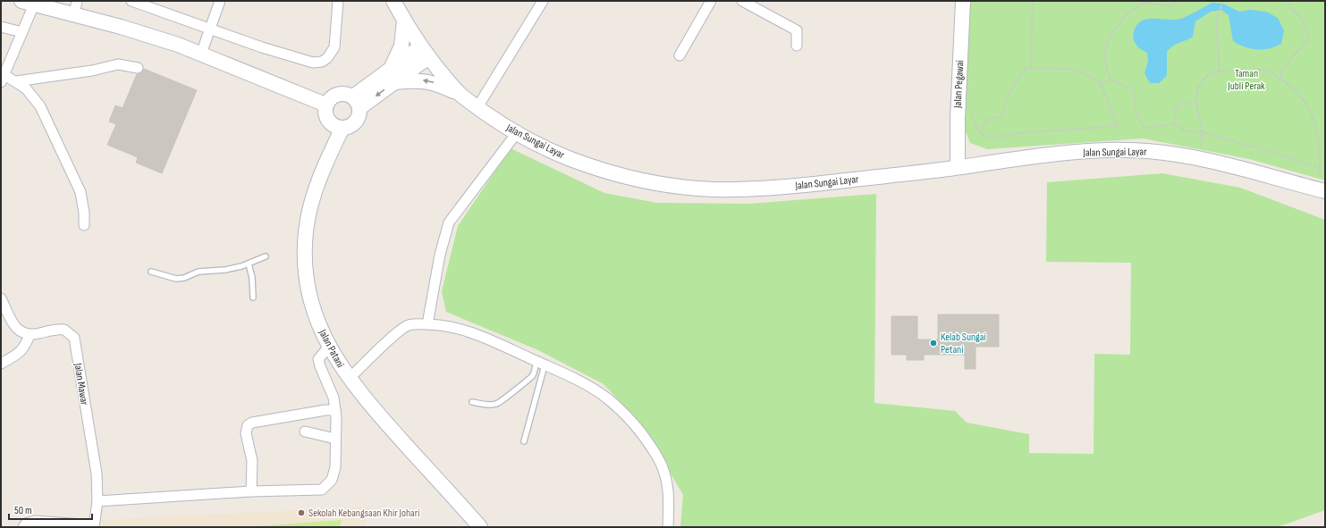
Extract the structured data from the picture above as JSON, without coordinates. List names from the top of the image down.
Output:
{
  "streets": {
    "main road": ["Jalan Pegawai", "Jalan Sungai Layar", "Jalan Patani"],
    "street": ["Jalan Mawar"]
  },
  "crossings": [
    ["Jalan Pegawai", "Jalan Sungai Layar"]
  ],
  "parks": ["Taman Jubli Perak"],
  "places": ["Kelab Sungai Petani", "Sekolah Kebangsaan Khir Johari"],
  "scale_bar": "50 m"
}
